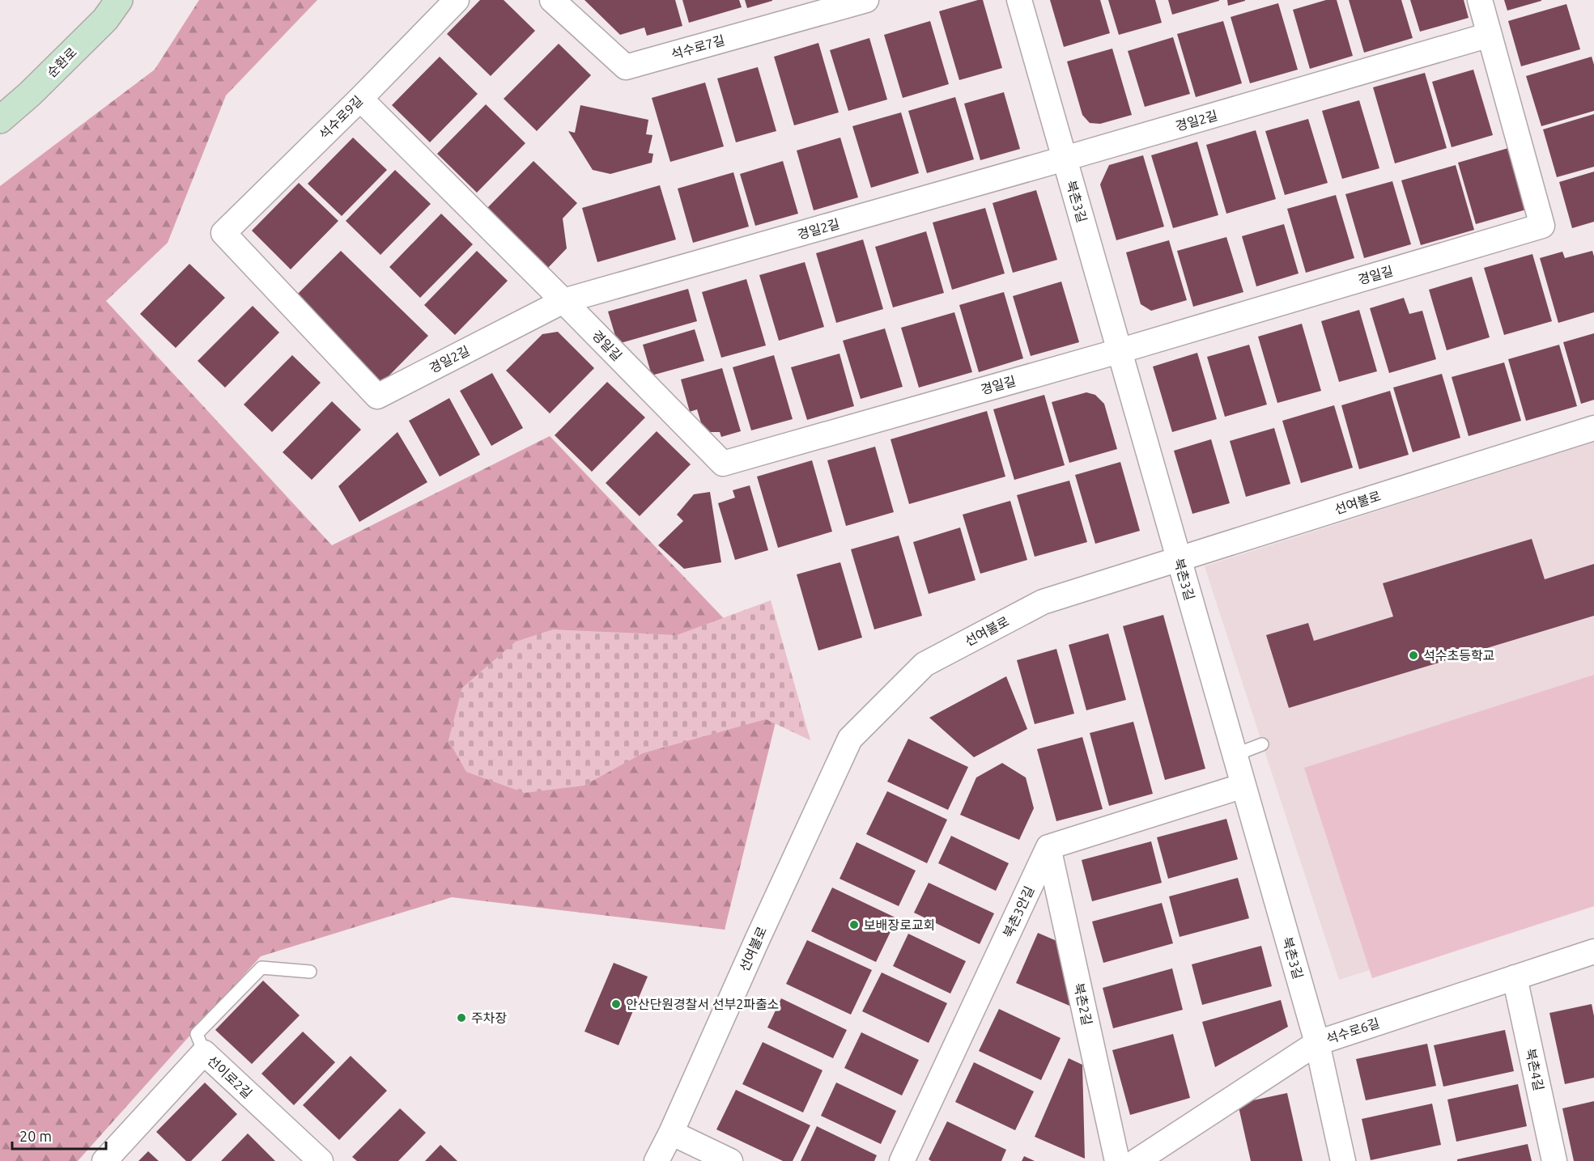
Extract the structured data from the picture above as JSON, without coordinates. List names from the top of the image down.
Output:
{
  "streets": {
    "main road": ["순환로"],
    "street": [
      "석수로7길",
      "석수로9길",
      "경일2길",
      "북촌3길",
      "경일길",
      "선여불로",
      "북촌3안길",
      "북촌2길",
      "석수로6길",
      "북촌4길",
      "선이로2길"
    ]
  },
  "crossings": [
    ["석수로9길", "경일2길"],
    ["석수로9길", "경일길"],
    ["경일2길", "북촌3길"],
    ["경일2길", "경일길"],
    ["북촌3길", "경일길"],
    ["북촌3길", "선여불로"],
    ["북촌3길", "석수로6길"],
    ["북촌3안길", "북촌2길"],
    ["석수로6길", "북촌4길"]
  ],
  "places": [
    "석수초등학교",
    "보배장로교회",
    "안산단원경찰서 선부2파출소",
    "주차장"
  ],
  "scale_bar": "20 m"
}
